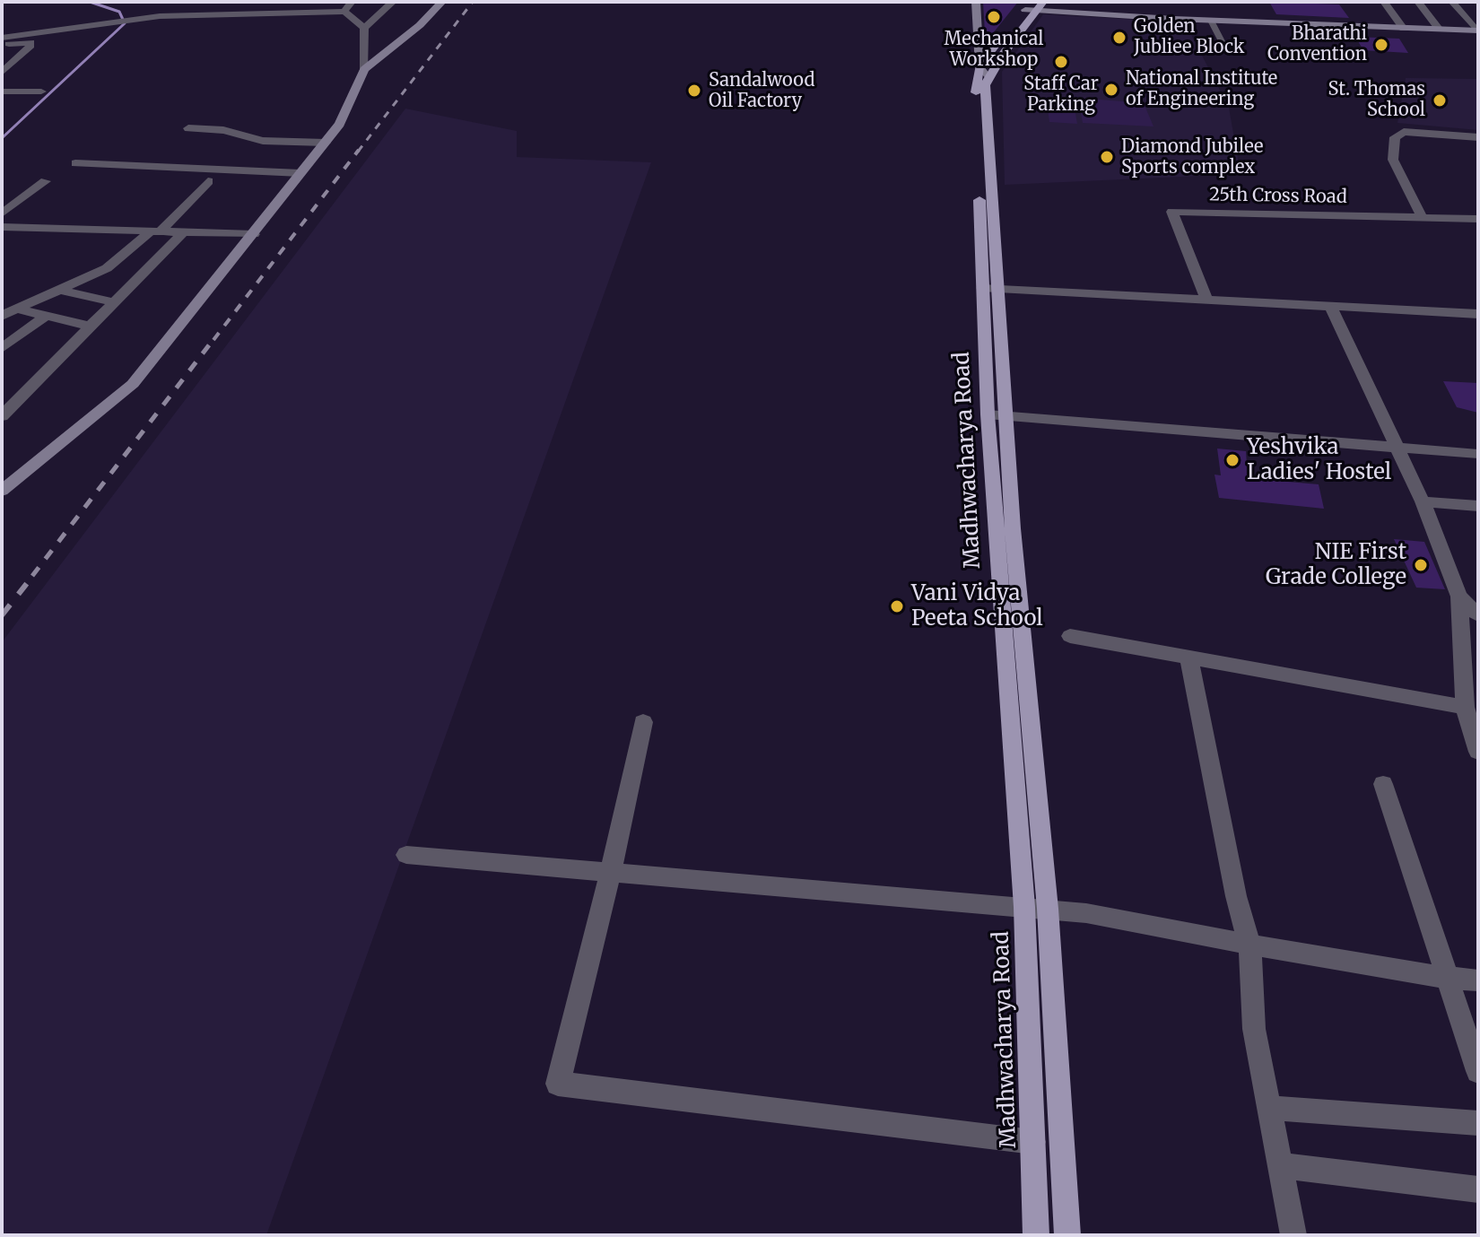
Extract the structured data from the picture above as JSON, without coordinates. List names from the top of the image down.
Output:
{
  "streets": {
    "main road": ["Madhwacharya Road"],
    "street": ["25th Cross Road"]
  },
  "places": [
    "Mechanical Workshop",
    "Golden Jubliee Block",
    "Bharathi Convention",
    "Staff Car Parking",
    "National Institute of Engineering",
    "Sandalwood Oil Factory",
    "St. Thomas School",
    "Diamond Jubilee Sports complex",
    "Yeshvika Ladies' Hostel",
    "NIE First Grade College",
    "Vani Vidya Peeta School"
  ]
}
